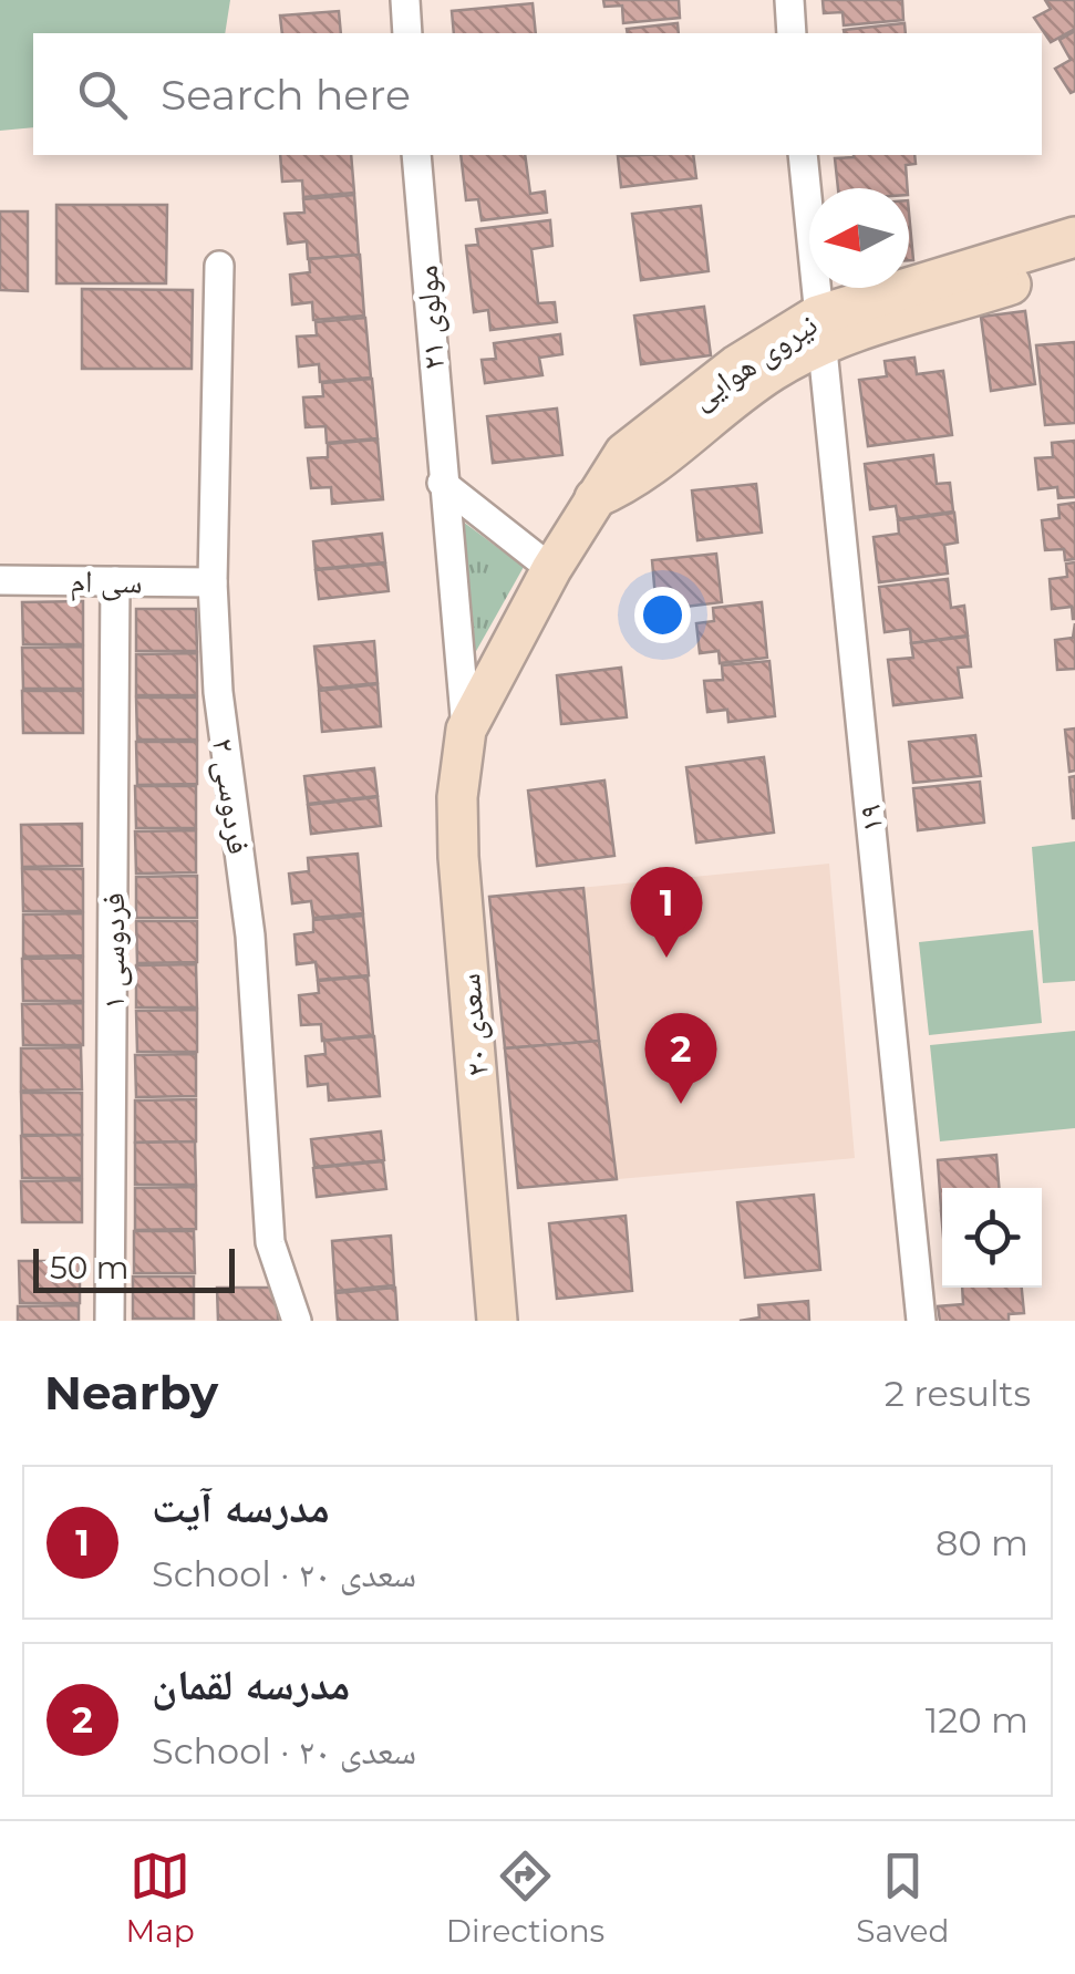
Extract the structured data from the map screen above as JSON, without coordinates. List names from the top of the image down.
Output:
{
  "streets": {
    "street": [
      "مولوی ۲۱",
      "نیروی هوایی",
      "سی ام",
      "فردوسی ۲",
      "۱۹",
      "فردوسی ۱",
      "سعدی ۲۰"
    ]
  },
  "crossings": [
    ["مولوی ۲۱", "نیروی هوایی"],
    ["مولوی ۲۱", "سعدی ۲۰"],
    ["نیروی هوایی", "۱۹"],
    ["نیروی هوایی", "سعدی ۲۰"],
    ["سی ام", "فردوسی ۲"],
    ["سی ام", "فردوسی ۱"]
  ],
  "scale_bar": "50 m",
  "north": "left",
  "page": {
    "search": "Search here",
    "pins": ["1", "2"],
    "scale": "50 m",
    "heading": ["Nearby", "2 results"],
    "list": [
      {
        "mark": "1",
        "name": "مدرسه آیت",
        "note": "School · سعدی ۲۰",
        "value": "80 m"
      },
      {
        "mark": "2",
        "name": "مدرسه لقمان",
        "note": "School · سعدی ۲۰",
        "value": "120 m"
      }
    ],
    "nav": ["Map", "Directions", "Saved"]
  }
}
